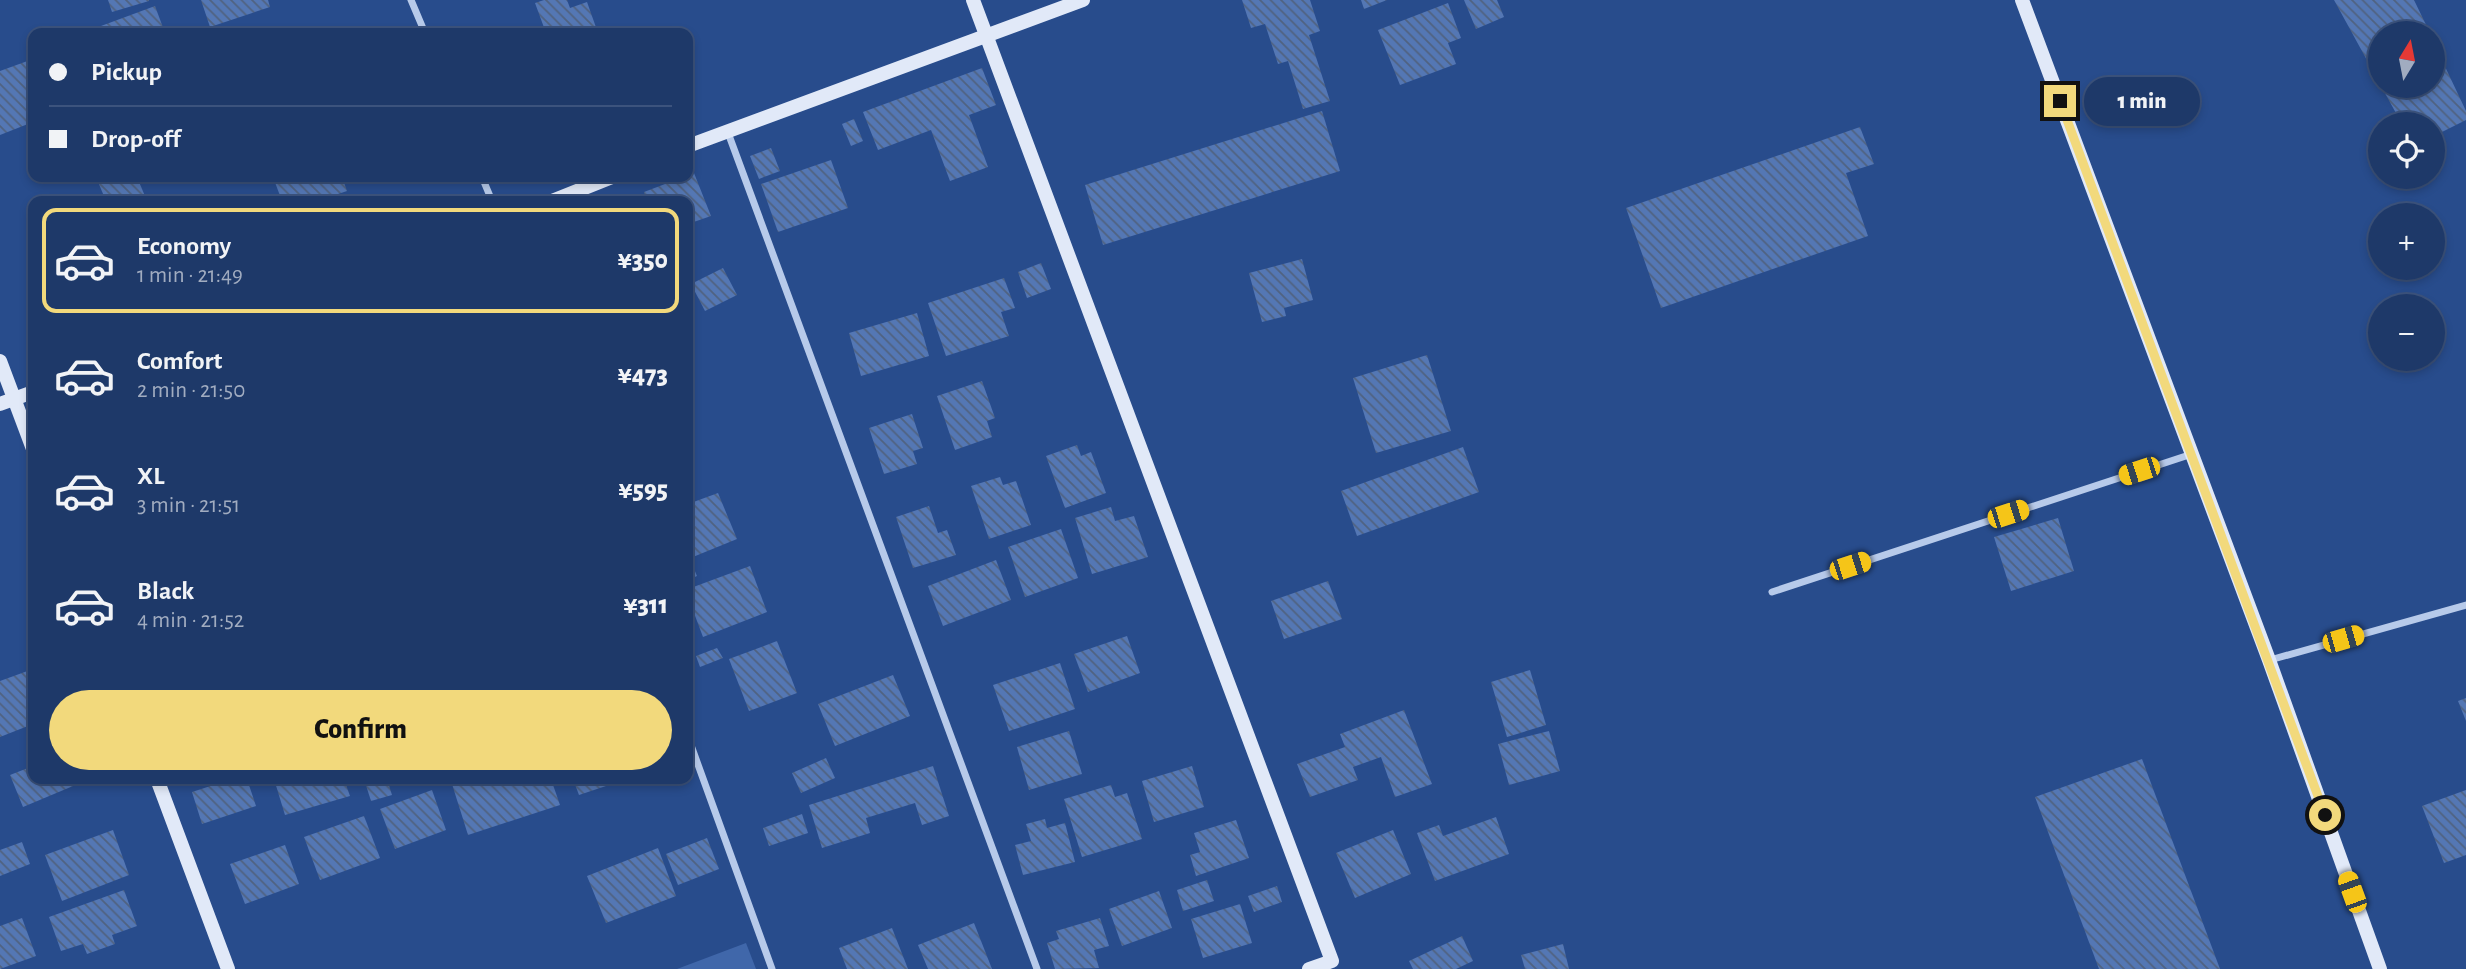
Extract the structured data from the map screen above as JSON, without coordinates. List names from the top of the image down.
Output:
{
  "north": "top",
  "page": {
    "map_buttons": ["+", "−"],
    "banner": ["Pickup", "Drop-off"],
    "bubble": "1 min",
    "list": [
      {
        "name": "Economy",
        "note": "1 min · 21:49",
        "value": "¥350"
      },
      {
        "name": "Comfort",
        "note": "2 min · 21:50",
        "value": "¥473"
      },
      {
        "name": "XL",
        "note": "3 min · 21:51",
        "value": "¥595"
      },
      {
        "name": "Black",
        "note": "4 min · 21:52",
        "value": "¥311"
      }
    ],
    "buttons": "Confirm"
  }
}
